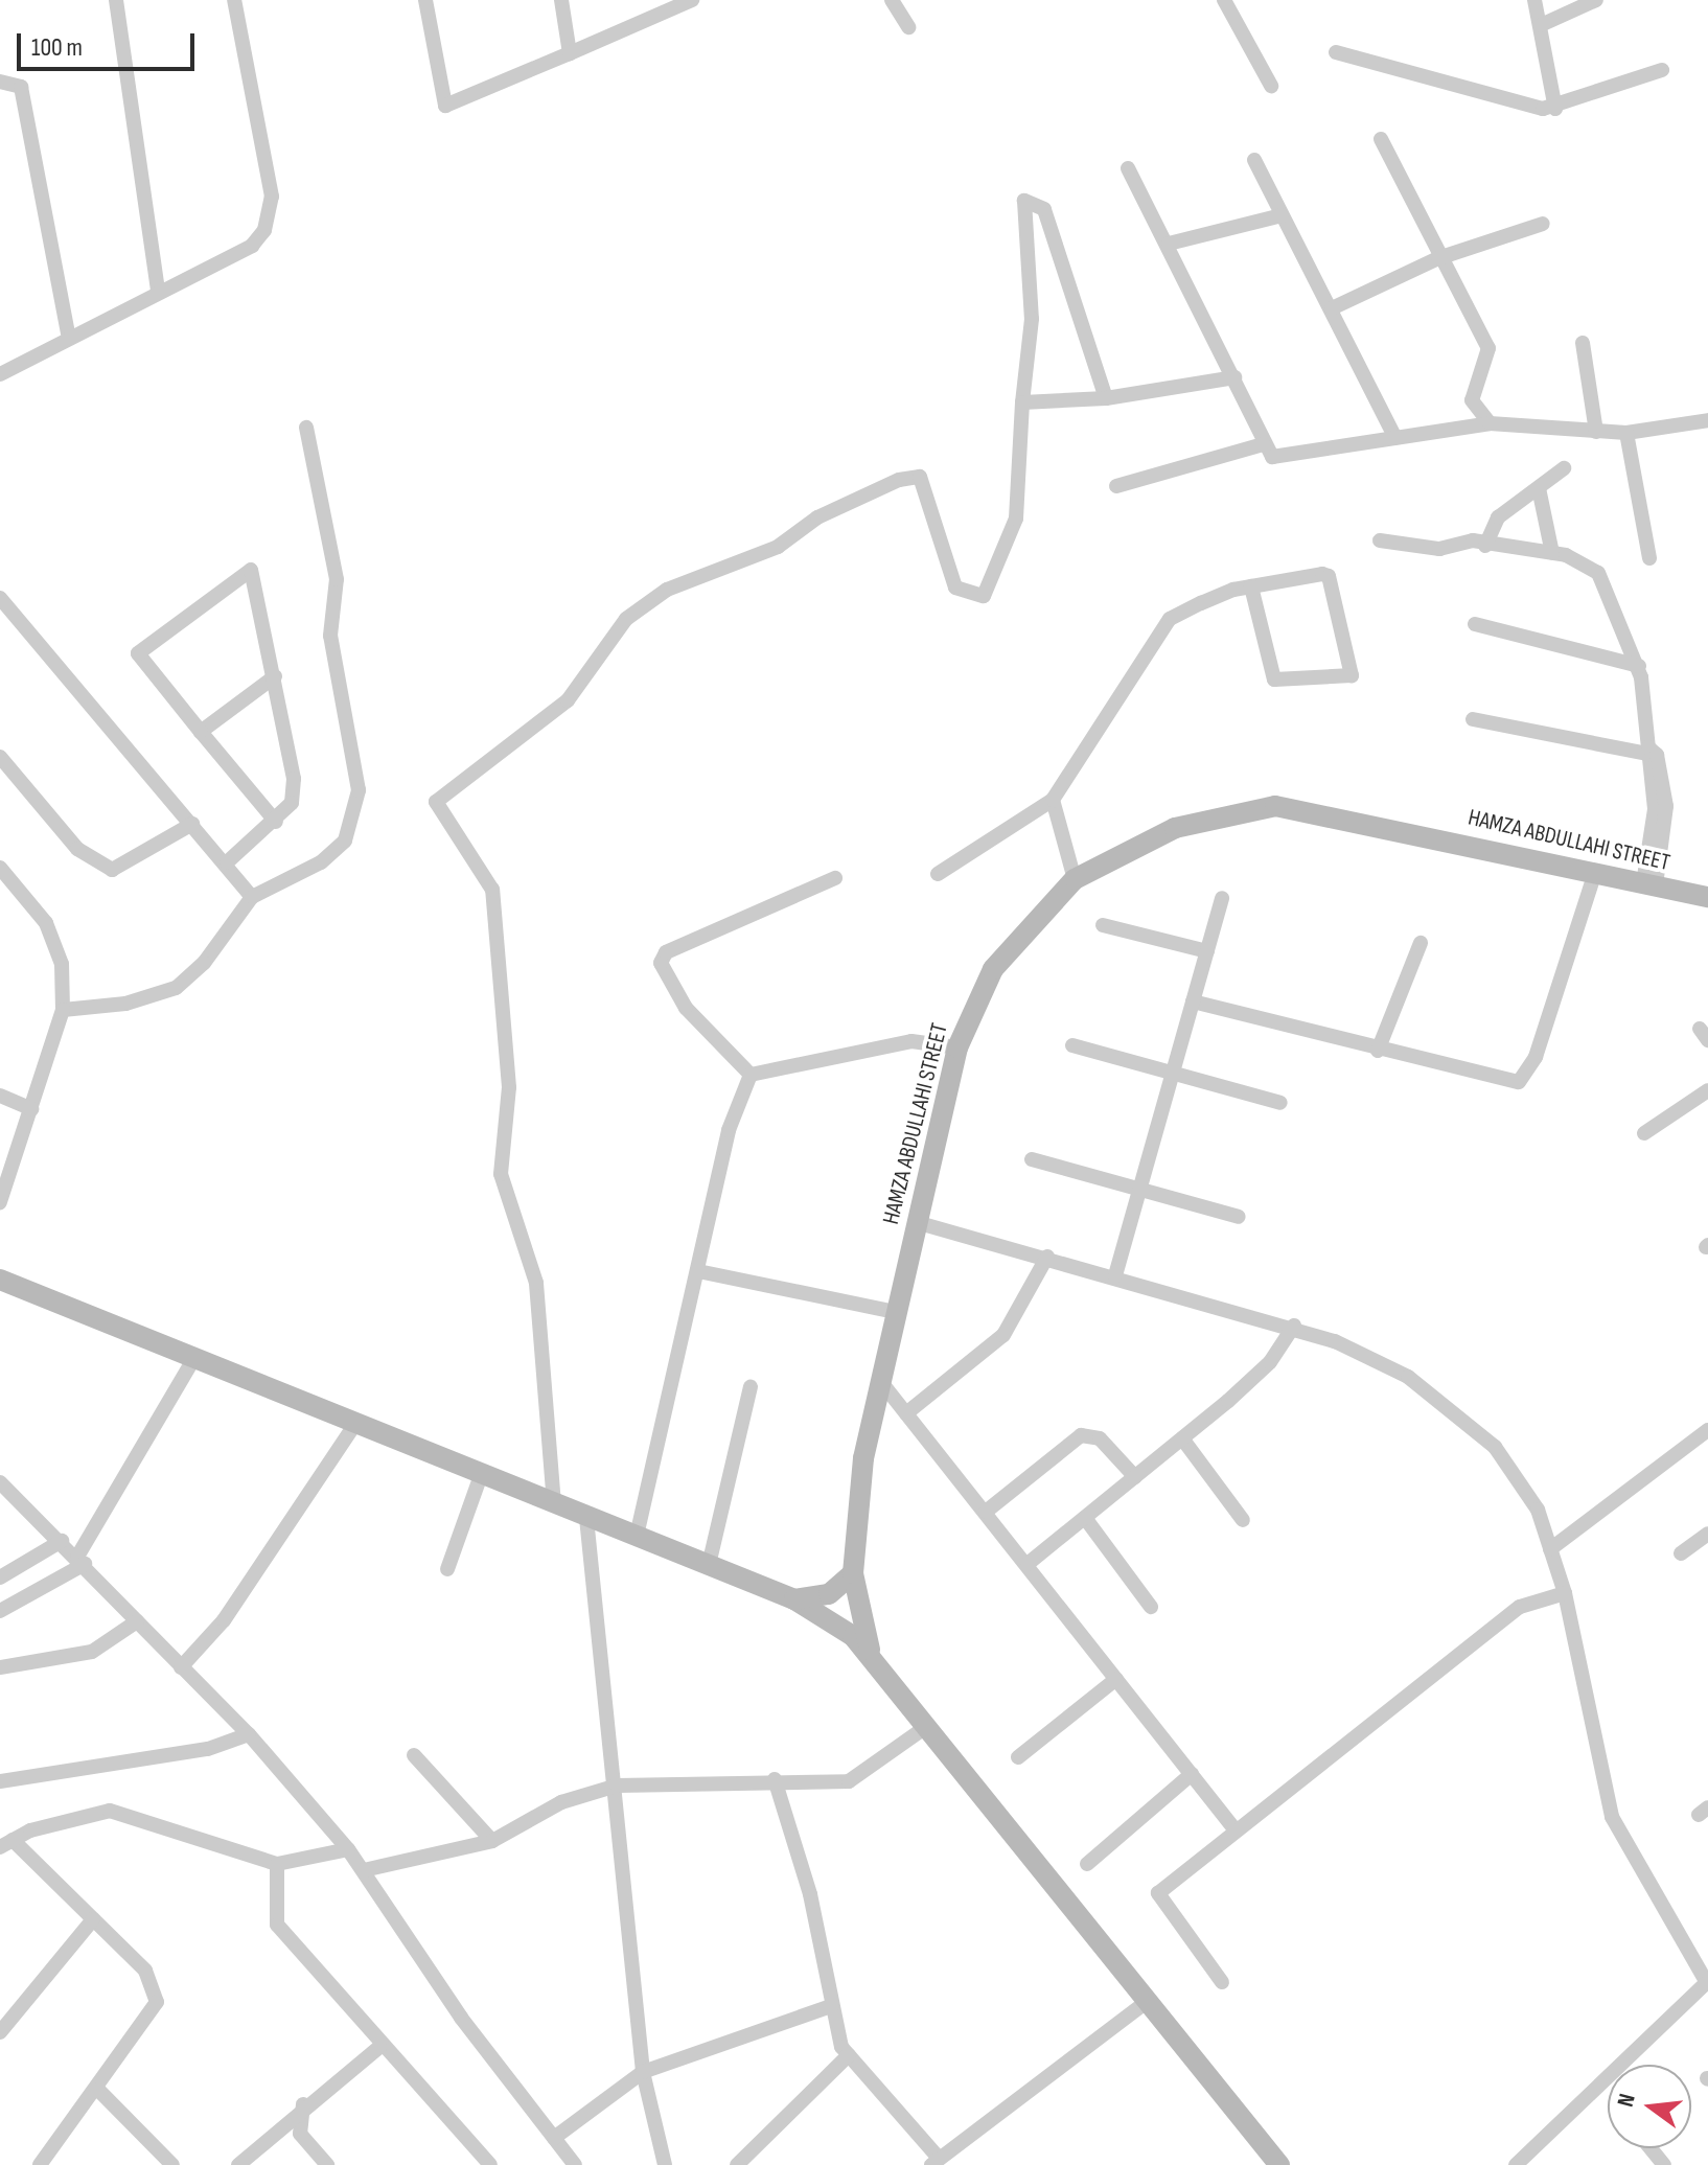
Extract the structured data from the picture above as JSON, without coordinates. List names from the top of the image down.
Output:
{
  "streets": {
    "main road": ["HAMZA ABDULLAHI STREET"]
  },
  "scale_bar": "100 m",
  "north": "left"
}
